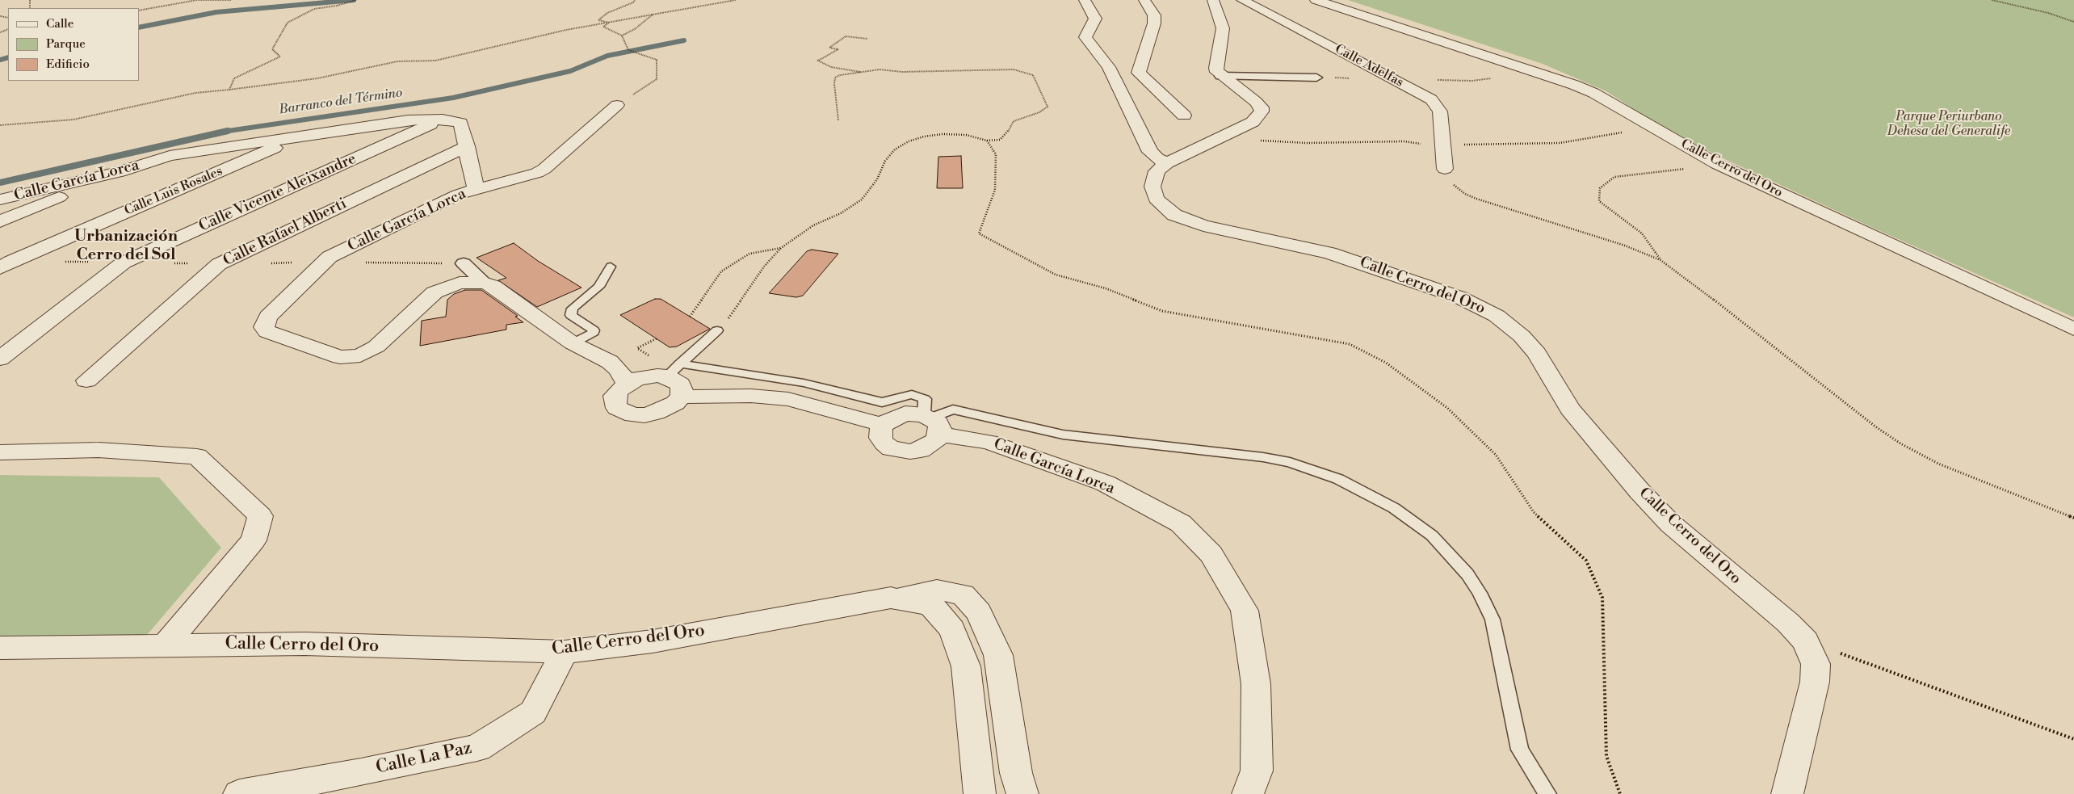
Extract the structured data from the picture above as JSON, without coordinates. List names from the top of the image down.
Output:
{
  "streets": {
    "street": [
      "Calle Adelfas",
      "Calle Cerro del Oro",
      "Calle García Lorca",
      "Calle Luis Rosales",
      "Calle Vicente Aleixandre",
      "Calle Rafael Alberti",
      "Calle La Paz"
    ]
  },
  "crossings": [
    ["Calle Cerro del Oro", "Calle La Paz"],
    ["Calle García Lorca", "Calle Luis Rosales"],
    ["Calle García Lorca", "Calle Vicente Aleixandre"],
    ["Calle García Lorca", "Calle Rafael Alberti"]
  ],
  "districts": ["Urbanización Cerro del Sol"],
  "water": ["Barranco del Término"],
  "parks": ["Parque Periurbano Dehesa del Generalife"],
  "legend": ["Calle", "Parque", "Edificio"]
}
